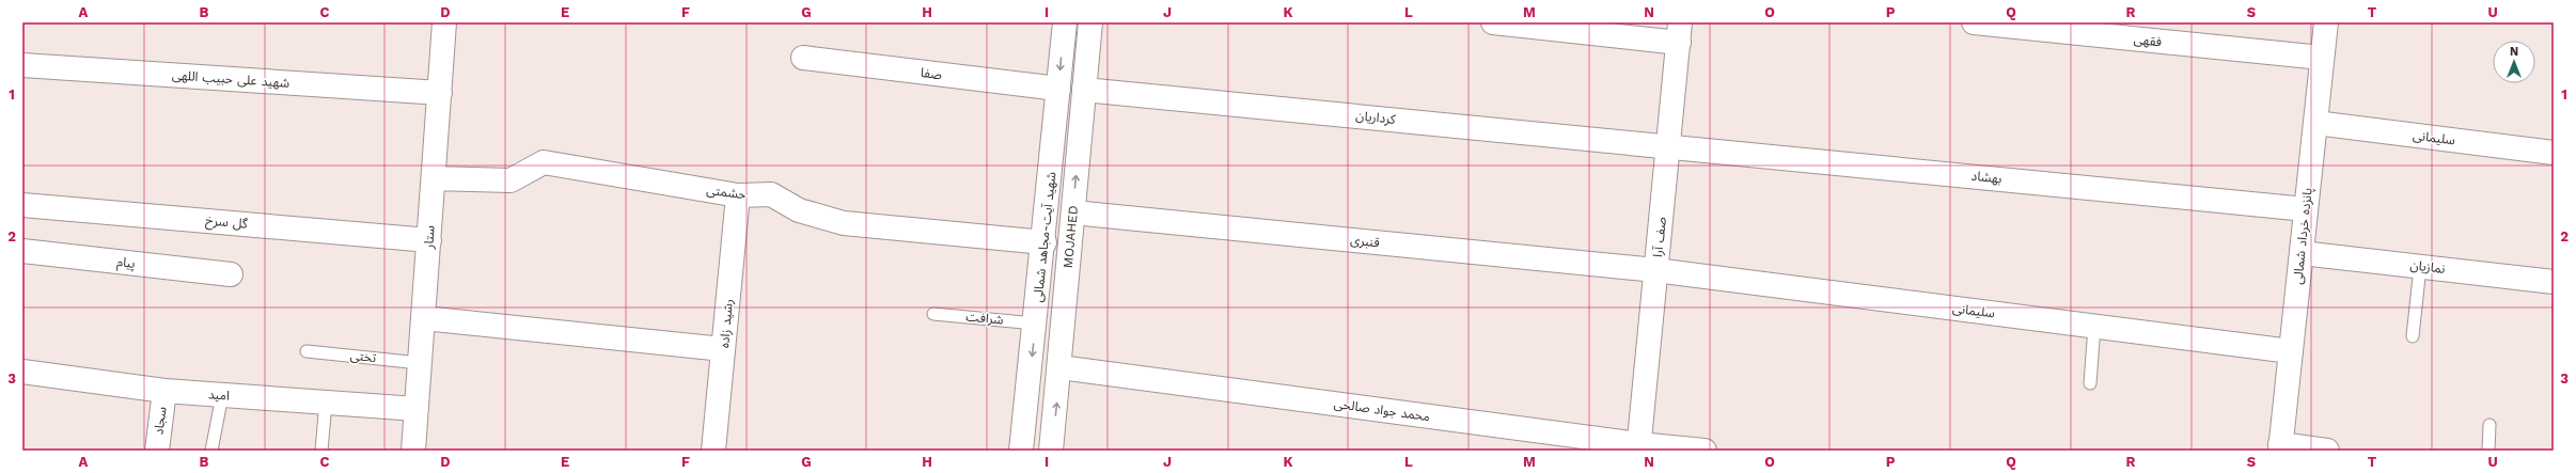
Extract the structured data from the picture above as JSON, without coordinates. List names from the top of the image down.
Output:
{
  "streets": {
    "street": [
      "فقهی",
      "صفا",
      "شهید علی حبیب اللهی",
      "کرداریان",
      "سلیمانی",
      "بهشاد",
      "حشمتی",
      "گل سرخ",
      "پانزده خرداد شمالی",
      "ستار",
      "شهید آیت-مجاهد شمالی",
      "MOJAHED",
      "صف آرا",
      "قنبری",
      "پیام",
      "نمازیان",
      "رشید زاده",
      "امید",
      "محمد جواد صالحی",
      "سجاد"
    ],
    "lane": ["شرافت", "تختی"]
  },
  "crossings": [
    ["فقهی", "پانزده خرداد شمالی"],
    ["صفا", "شهید آیت-مجاهد شمالی"],
    ["شهید علی حبیب اللهی", "ستار"],
    ["کرداریان", "بهشاد"],
    ["کرداریان", "MOJAHED"],
    ["کرداریان", "صف آرا"],
    ["سلیمانی", "پانزده خرداد شمالی"],
    ["سلیمانی", "صف آرا"],
    ["سلیمانی", "قنبری"],
    ["بهشاد", "پانزده خرداد شمالی"],
    ["بهشاد", "صف آرا"],
    ["حشمتی", "ستار"],
    ["حشمتی", "شهید آیت-مجاهد شمالی"],
    ["حشمتی", "رشید زاده"],
    ["گل سرخ", "ستار"],
    ["پانزده خرداد شمالی", "نمازیان"],
    ["ستار", "تختی"],
    ["ستار", "امید"],
    ["شهید آیت-مجاهد شمالی", "شرافت"],
    ["MOJAHED", "قنبری"],
    ["MOJAHED", "محمد جواد صالحی"],
    ["صف آرا", "قنبری"],
    ["صف آرا", "محمد جواد صالحی"],
    ["امید", "سجاد"]
  ],
  "one_way": ["شهید آیت-مجاهد شمالی", "MOJAHED"],
  "north": "top",
  "grid": {
    "columns": [
      "A",
      "B",
      "C",
      "D",
      "E",
      "F",
      "G",
      "H",
      "I",
      "J",
      "K",
      "L",
      "M",
      "N",
      "O",
      "P",
      "Q",
      "R",
      "S",
      "T",
      "U"
    ],
    "rows": ["1", "2", "3"]
  }
}
